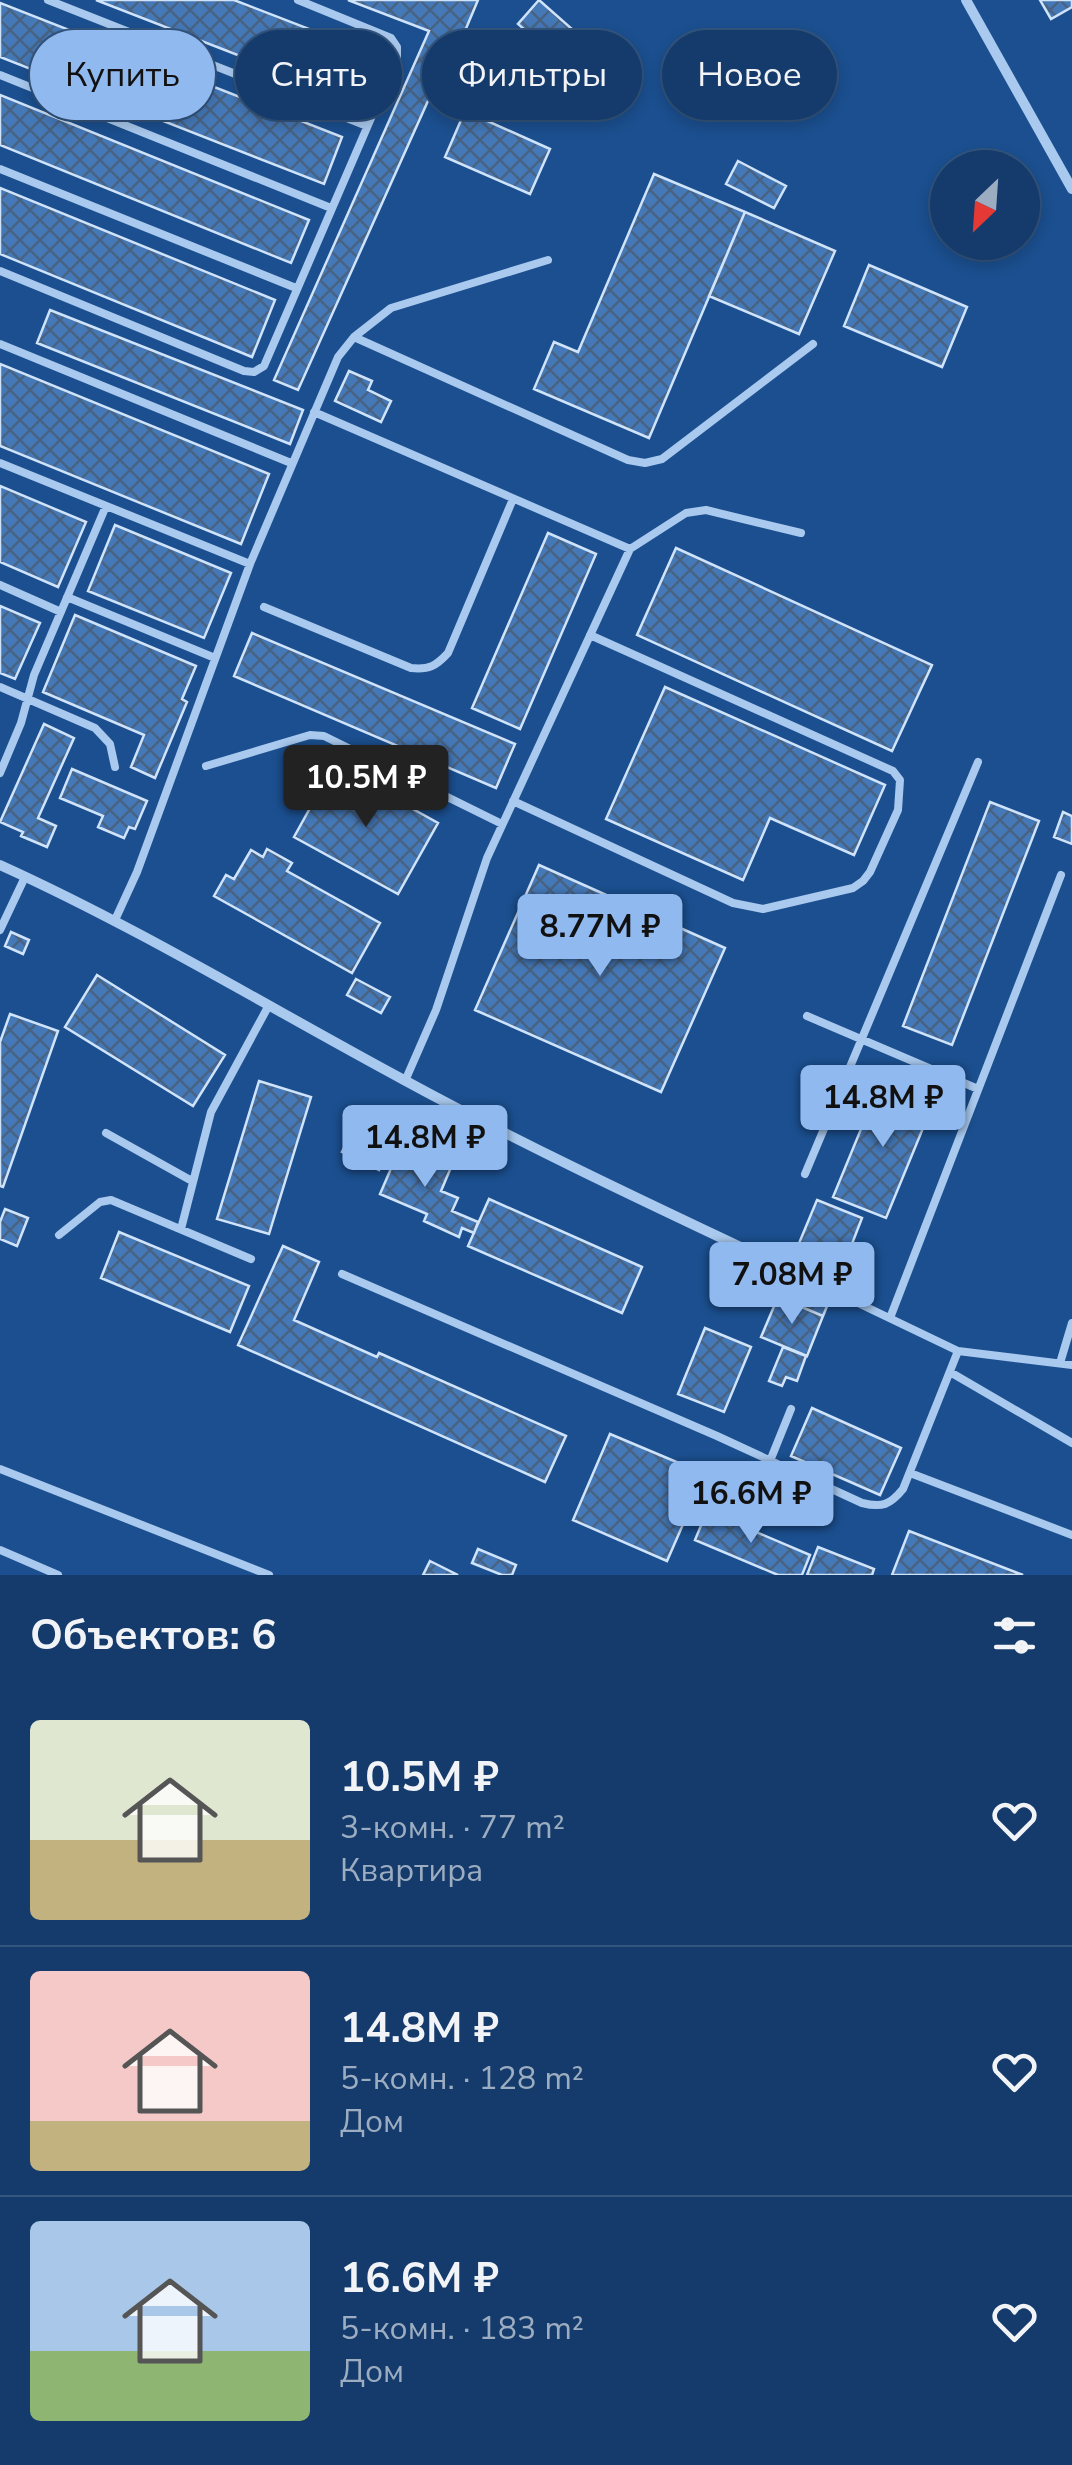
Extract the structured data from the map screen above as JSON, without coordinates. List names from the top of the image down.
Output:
{
  "north": "bottom left",
  "page": {
    "chip": [
      "Купить",
      "Снять",
      "Фильтры",
      "Новое"
    ],
    "price": [
      "10.5M ₽",
      "8.77M ₽",
      "14.8M ₽",
      "14.8M ₽",
      "7.08M ₽",
      "16.6M ₽"
    ],
    "heading": "Объектов: 6",
    "list": [
      {
        "name": "10.5M ₽",
        "note": "3-комн. · 77 m² · Квартира"
      },
      {
        "name": "14.8M ₽",
        "note": "5-комн. · 128 m² · Дом"
      },
      {
        "name": "16.6M ₽",
        "note": "5-комн. · 183 m² · Дом"
      }
    ]
  }
}
